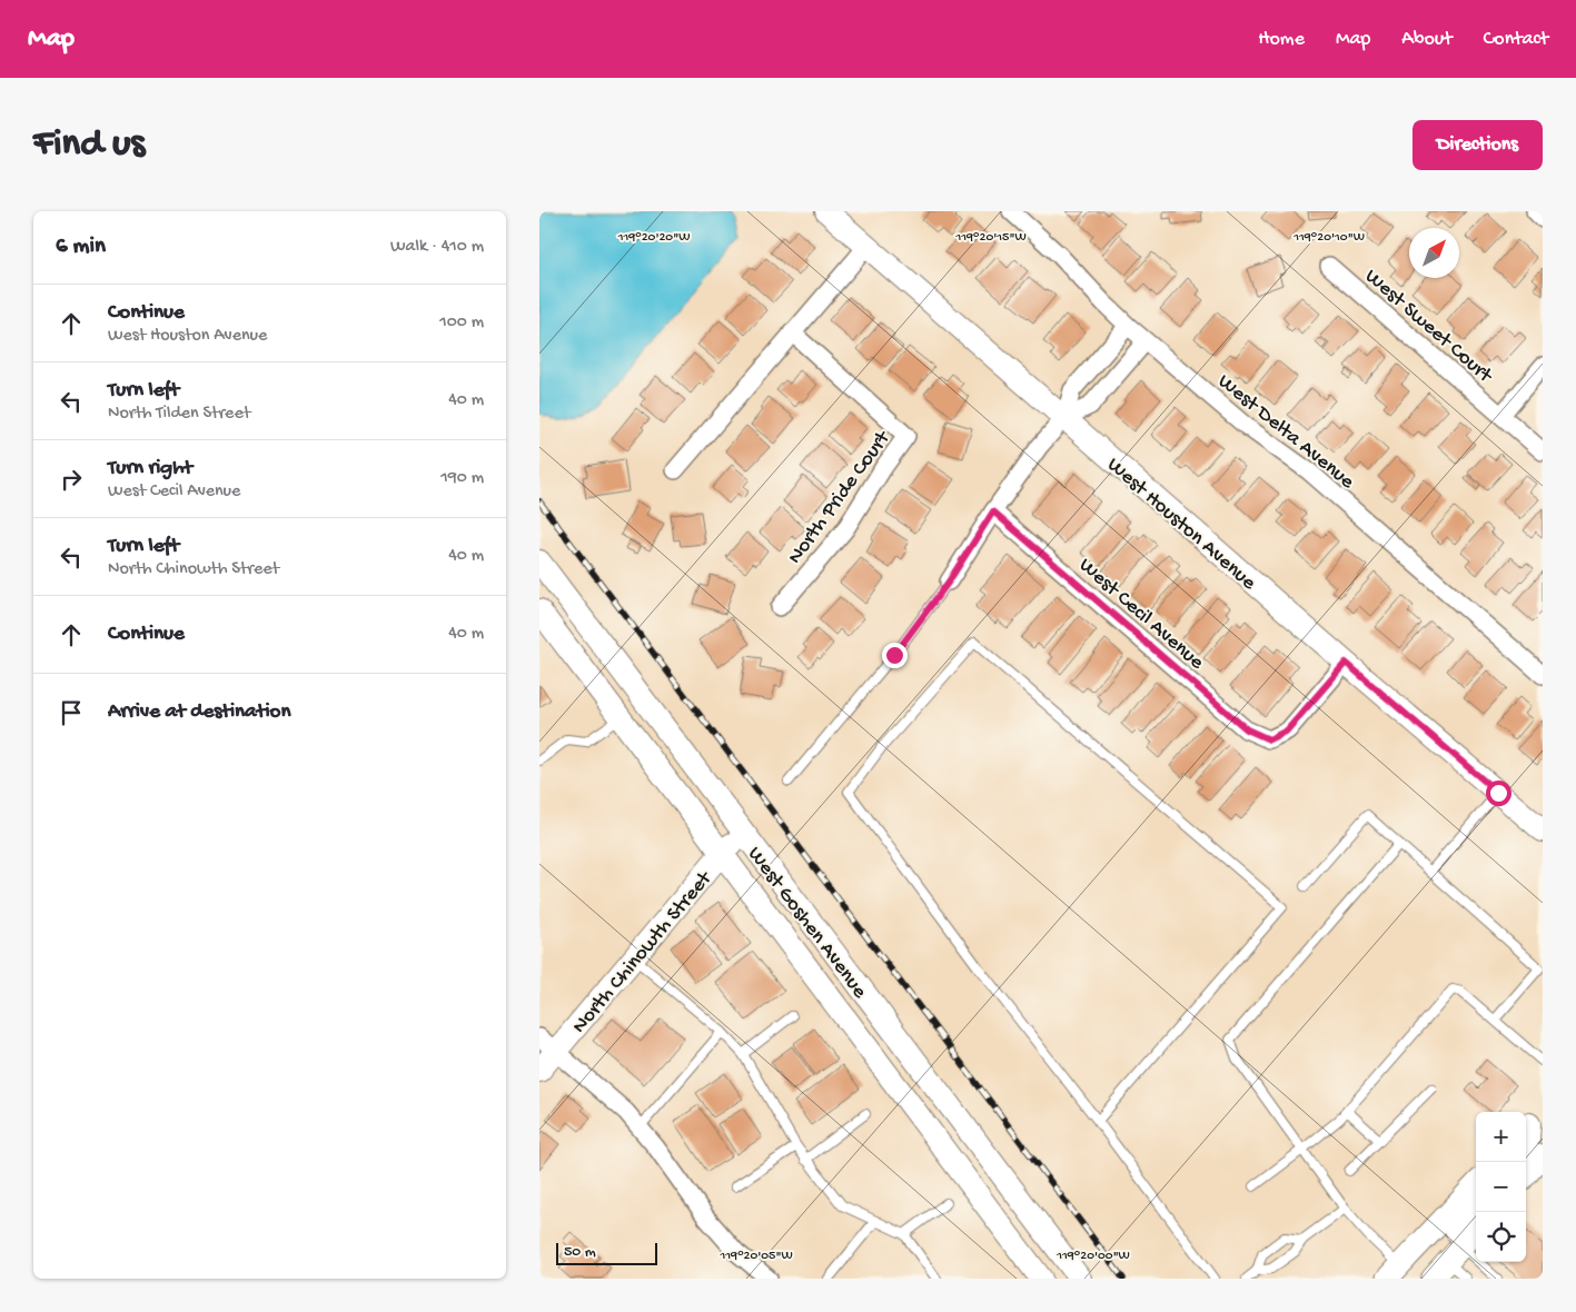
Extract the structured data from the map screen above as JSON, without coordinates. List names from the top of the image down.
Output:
{
  "streets": {
    "main road": ["West Houston Avenue", "West Goshen Avenue", "North Chinowth Street"],
    "street": [
      "West Sweet Court",
      "West Delta Avenue",
      "North Pride Court",
      "West Cecil Avenue"
    ]
  },
  "crossings": [
    ["West Houston Avenue", "West Cecil Avenue"],
    ["West Goshen Avenue", "North Chinowth Street"]
  ],
  "scale_bar": "50 m",
  "north": "top right",
  "page": {
    "header": "Map",
    "nav": [
      "Home",
      "Map",
      "About",
      "Contact"
    ],
    "buttons": "Directions",
    "title": "Find us",
    "heading": ["6 min", "Walk · 410 m"],
    "list": [
      ["Continue", "West Houston Avenue", "100 m"],
      ["Turn left", "North Tilden Street", "40 m"],
      ["Turn right", "West Cecil Avenue", "190 m"],
      ["Turn left", "North Chinowth Street", "40 m"],
      ["Continue", "40 m"],
      "Arrive at destination"
    ],
    "map_buttons": ["+", "−"],
    "scale": "50 m"
  },
  "coordinates": [
    "119°20'15\"W",
    "119°20'10\"W",
    "119°20'20\"W",
    "119°20'05\"W",
    "119°20'00\"W"
  ]
}
